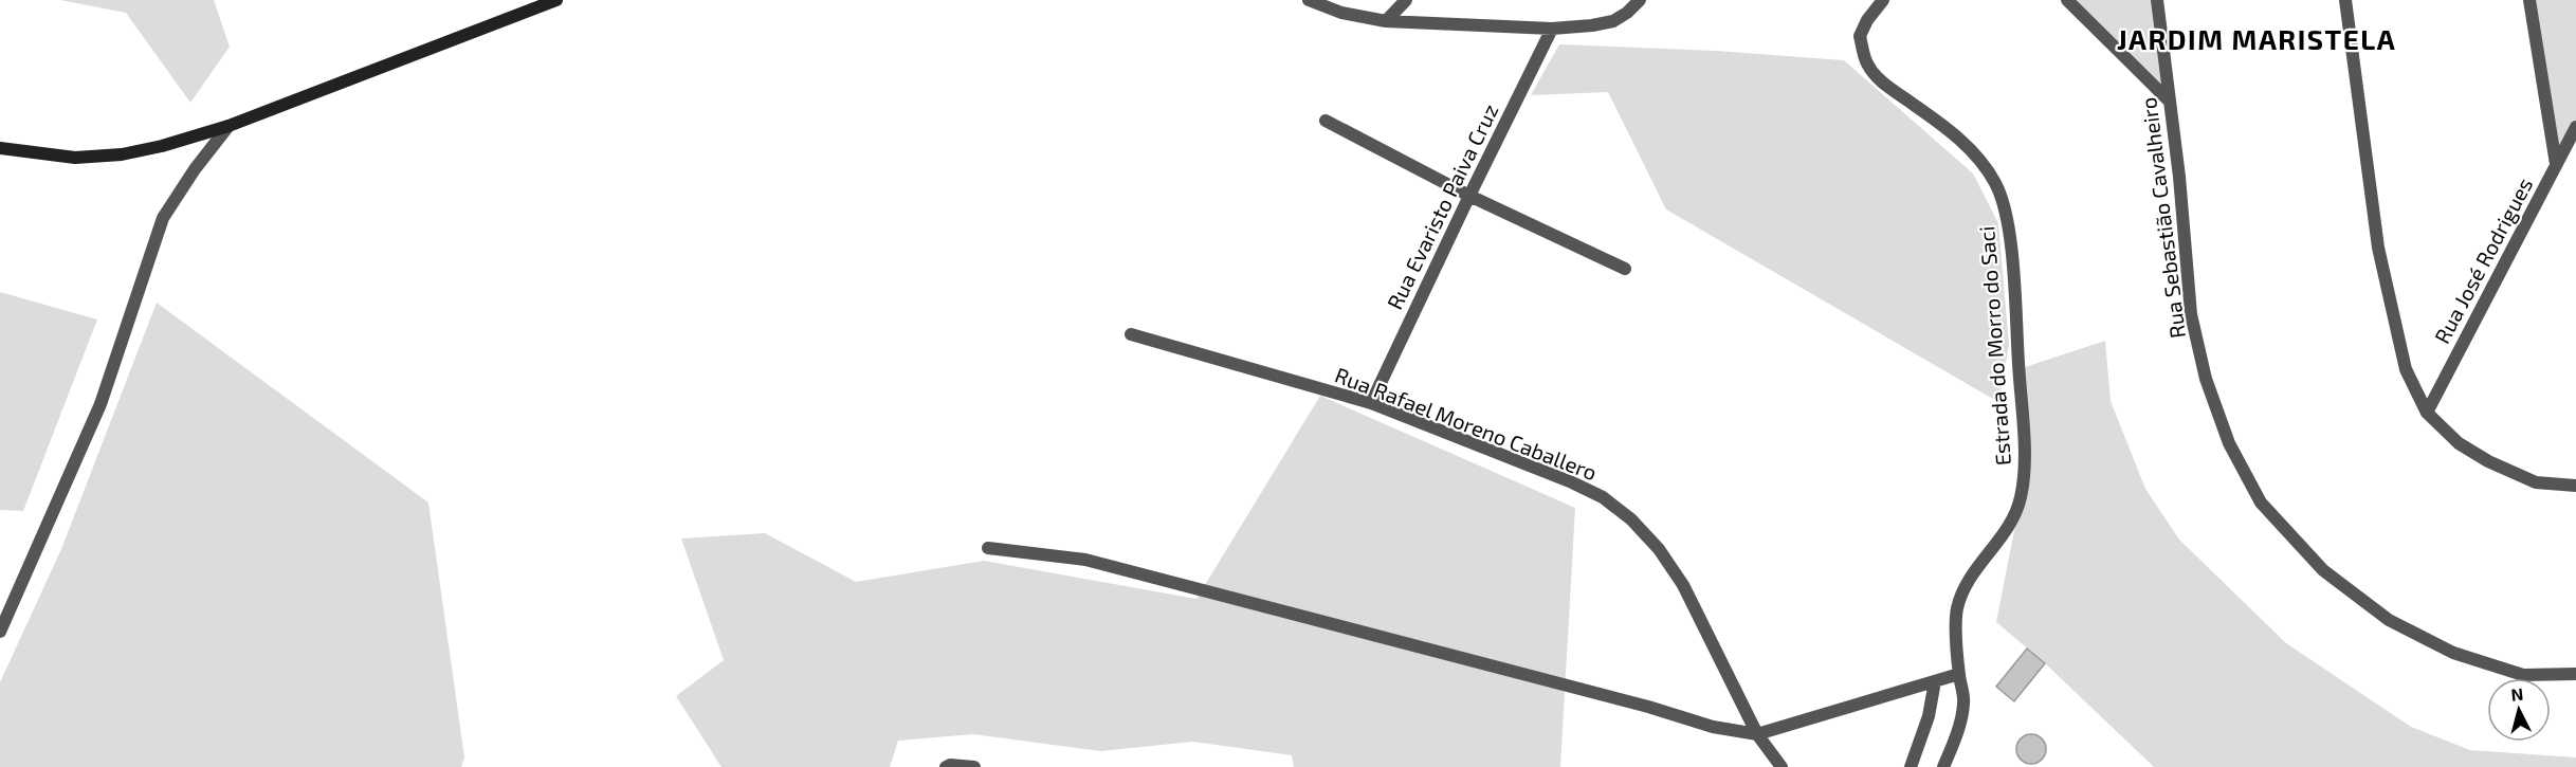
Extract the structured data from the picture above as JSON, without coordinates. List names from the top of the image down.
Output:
{
  "streets": {
    "street": [
      "Rua Evaristo Paiva Cruz",
      "Rua Sebastião Cavalheiro",
      "Rua José Rodrigues",
      "Estrada do Morro do Saci",
      "Rua Rafael Moreno Caballero"
    ]
  },
  "crossings": [
    ["Rua Evaristo Paiva Cruz", "Rua Rafael Moreno Caballero"]
  ],
  "districts": ["JARDIM MARISTELA"],
  "north": "top"
}
